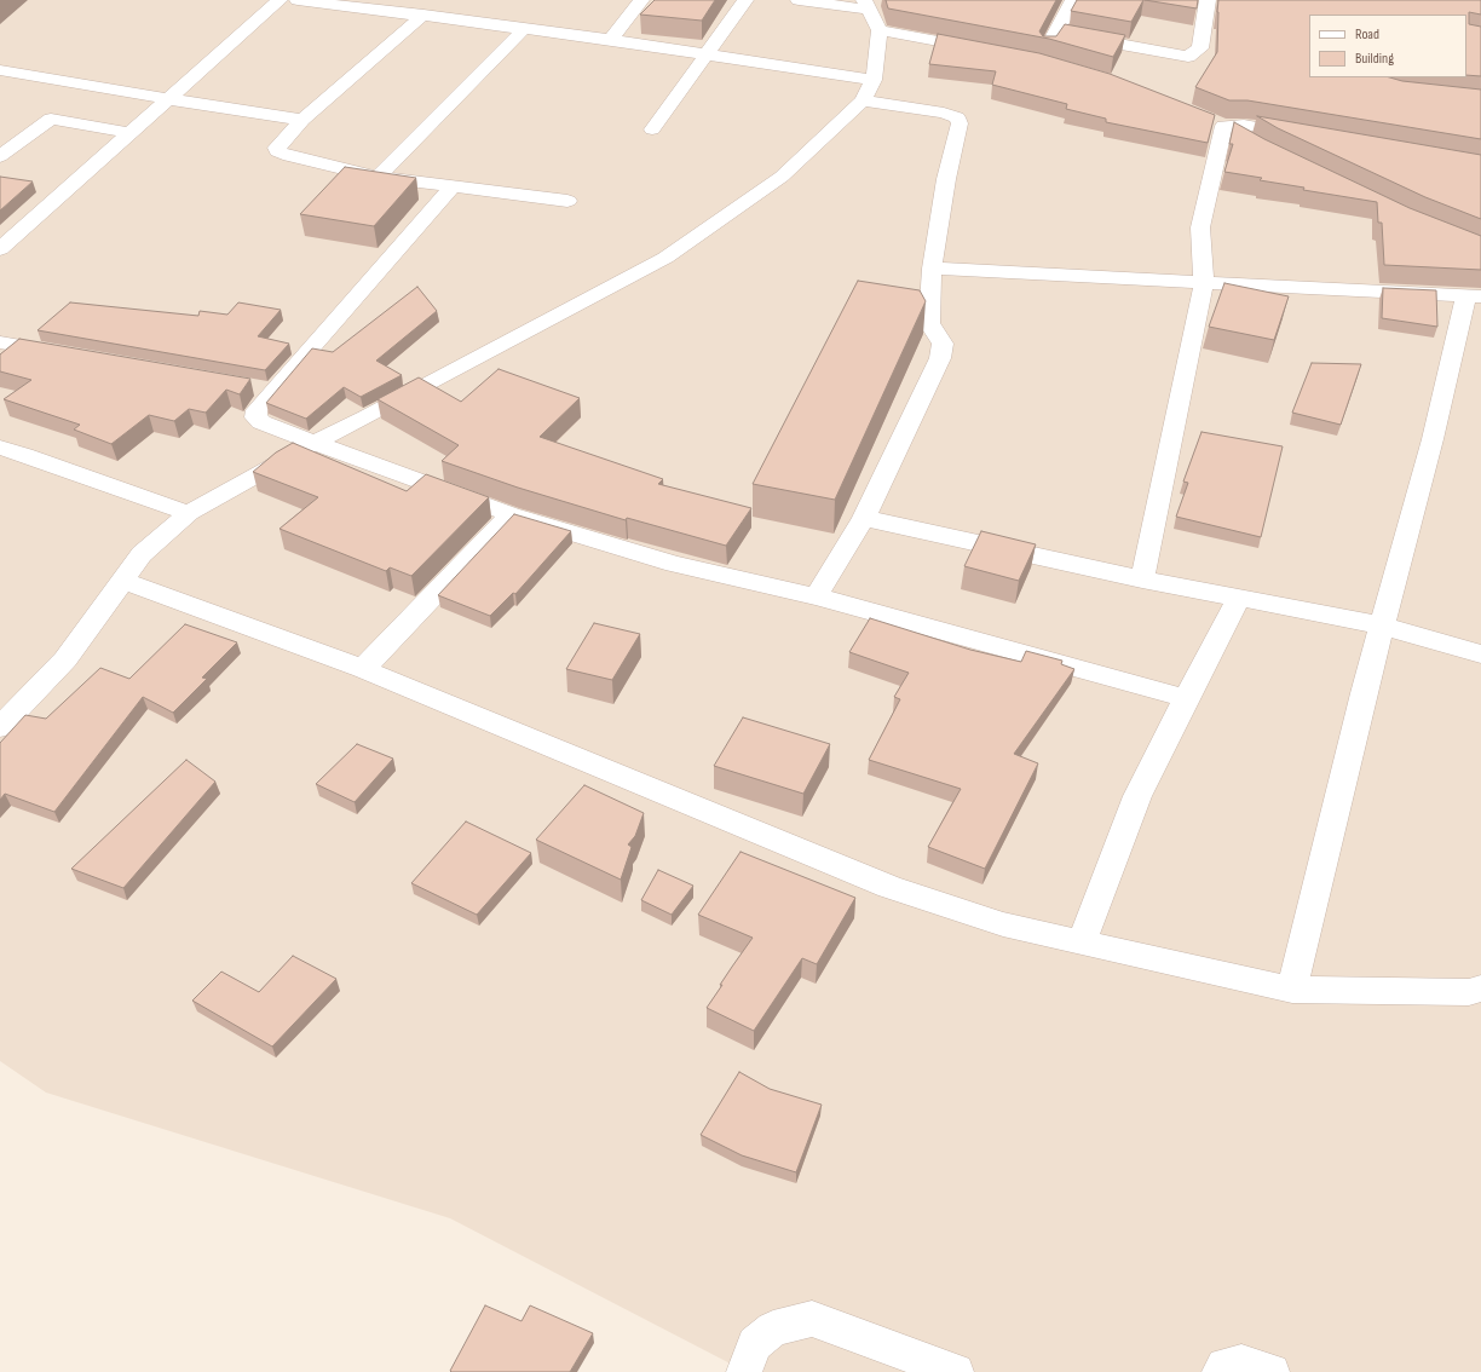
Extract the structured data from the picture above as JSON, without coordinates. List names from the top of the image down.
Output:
{
  "legend": ["Road", "Building"]
}
